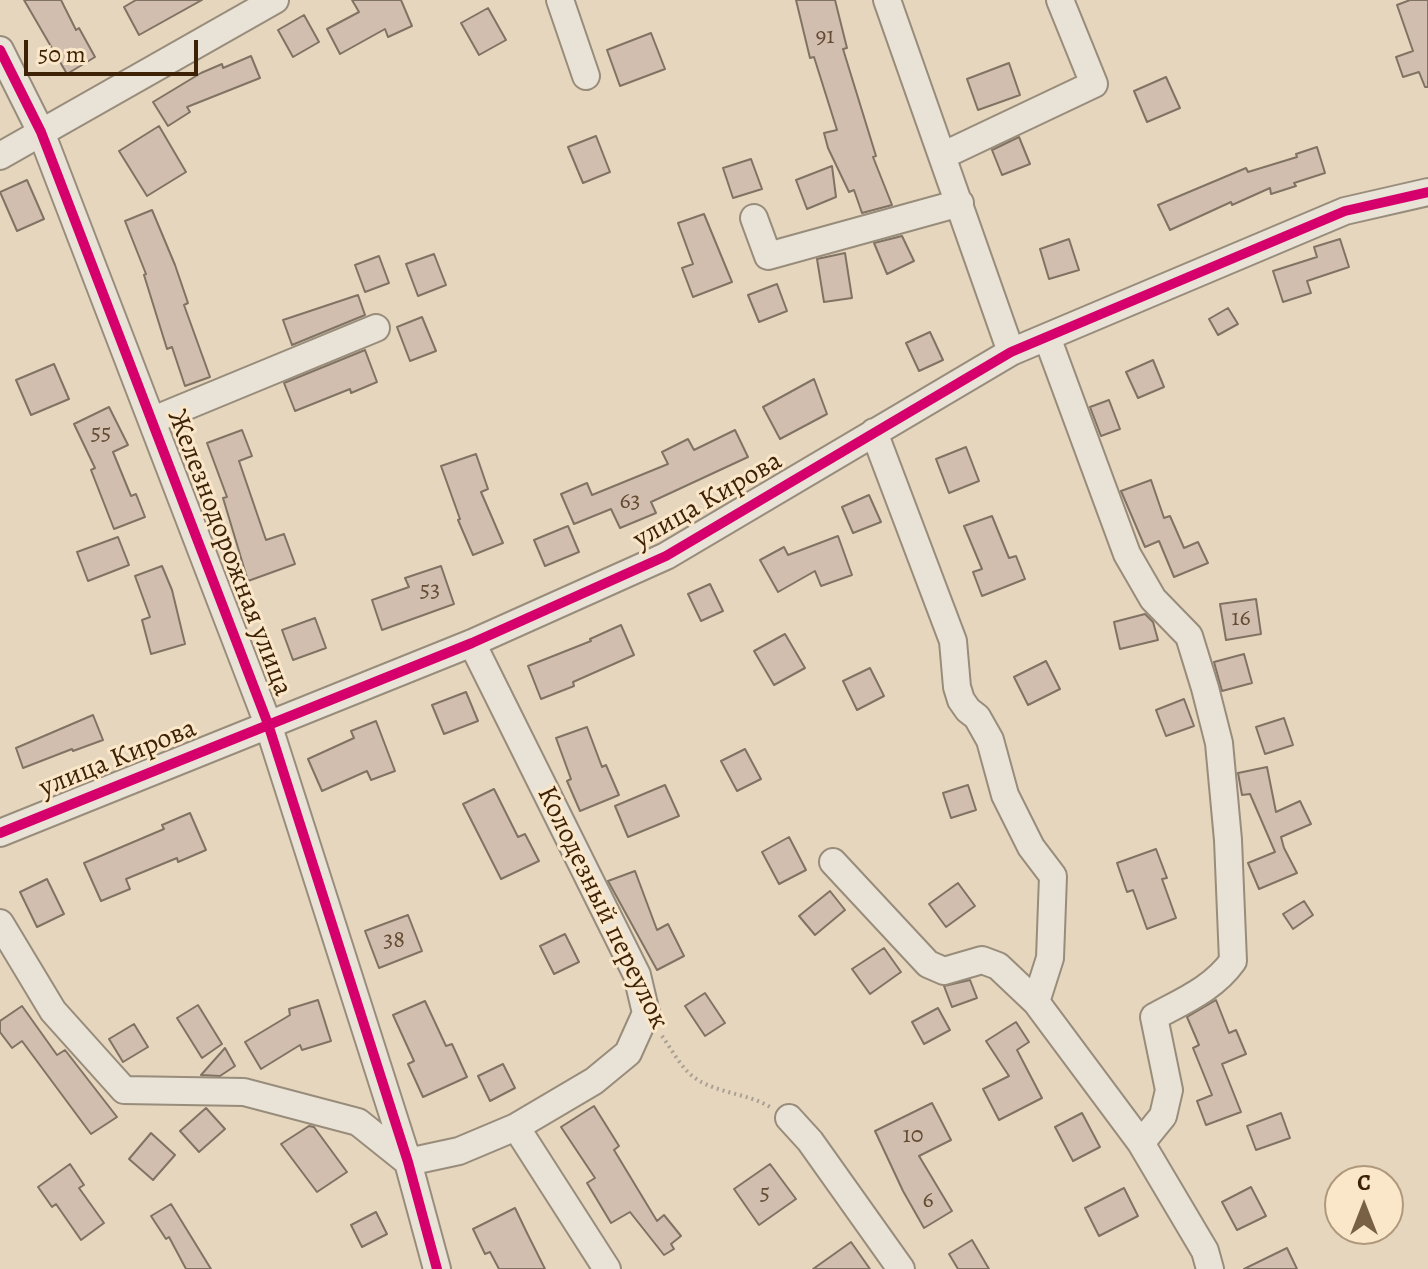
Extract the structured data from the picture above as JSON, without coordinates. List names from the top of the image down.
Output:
{
  "streets": {
    "street": ["улица Кирова", "Железнодорожная улица", "Колодезный переулок"]
  },
  "crossings": [
    ["улица Кирова", "Железнодорожная улица"],
    ["улица Кирова", "Колодезный переулок"]
  ],
  "house_numbers": [
    "91",
    "55",
    "63",
    "53",
    "16",
    "38",
    "10",
    "5",
    "6"
  ],
  "scale_bar": "50 m",
  "north": "top"
}
